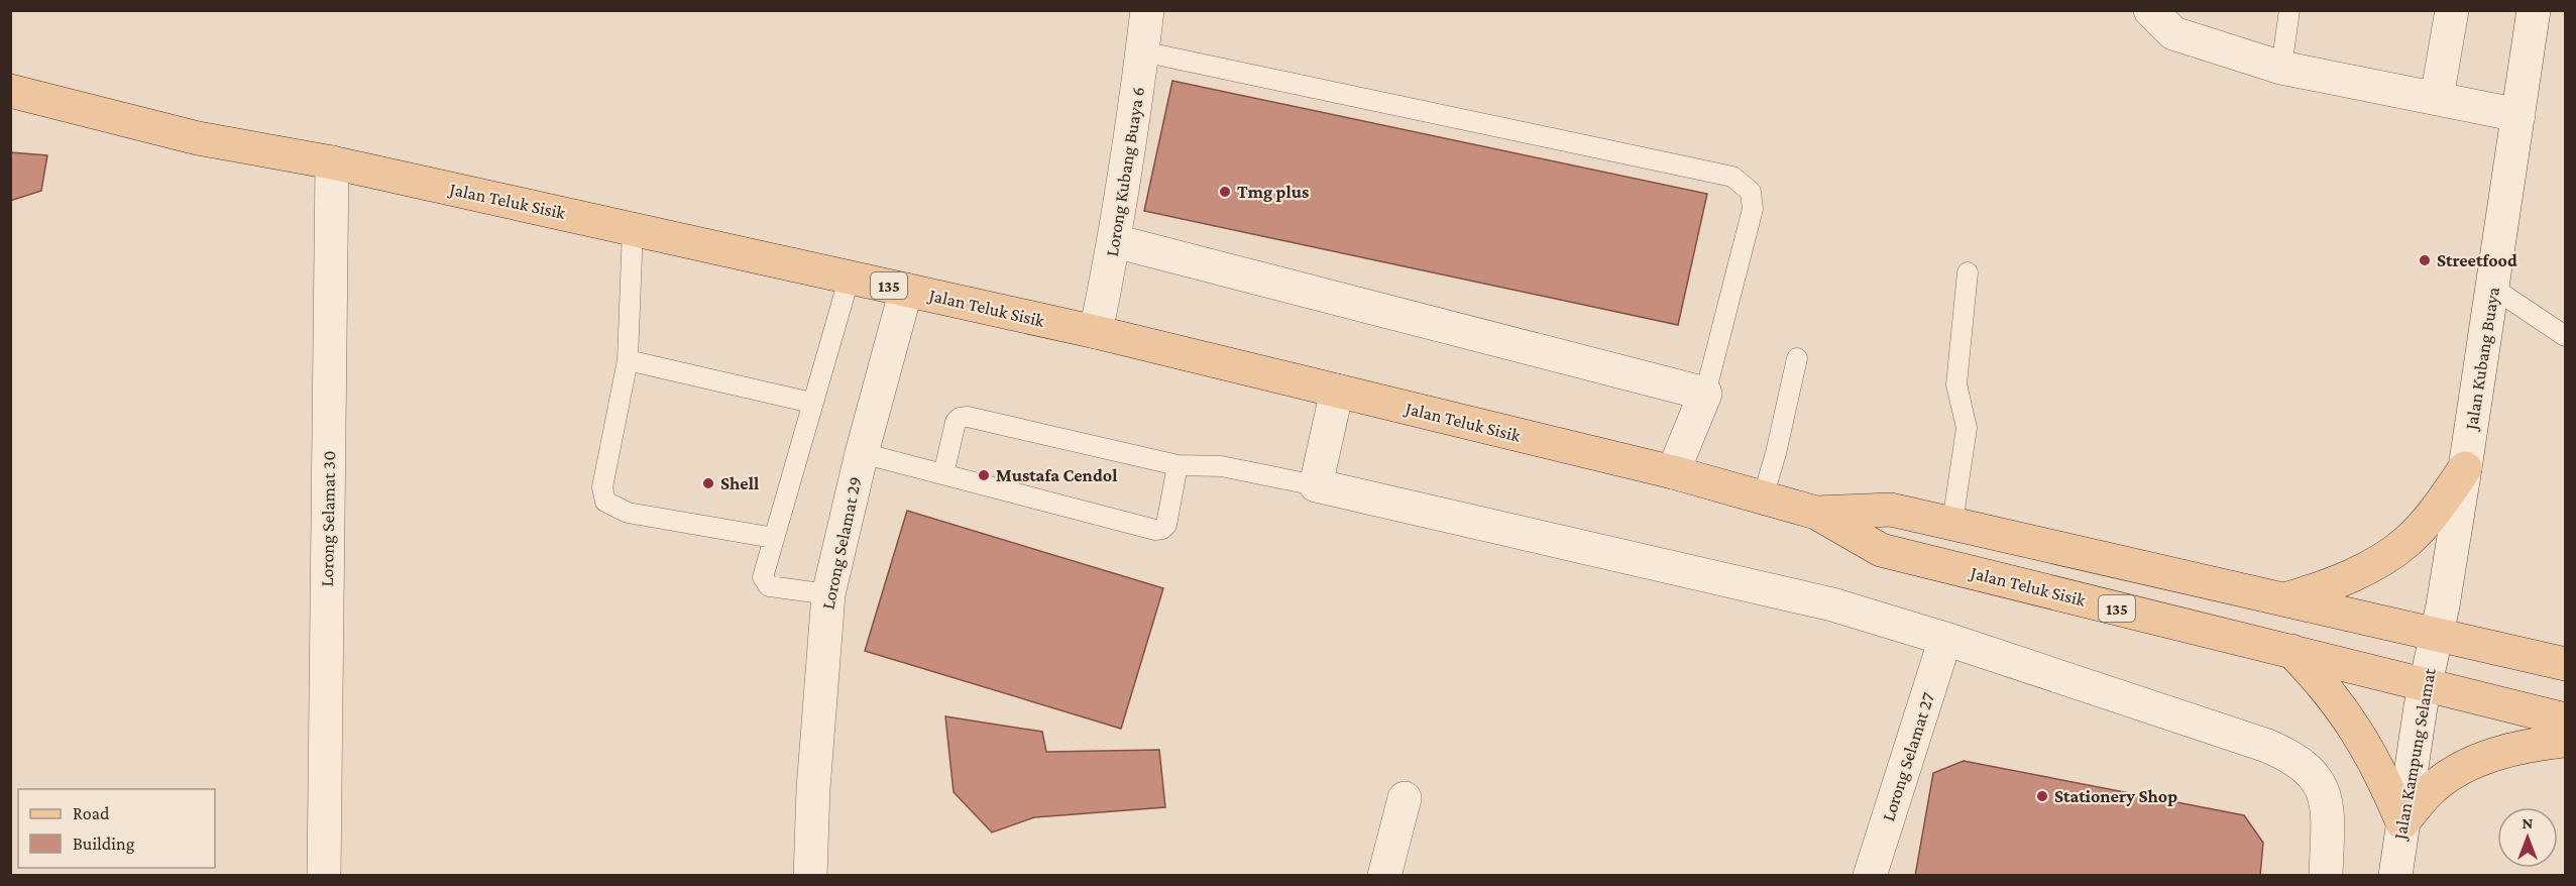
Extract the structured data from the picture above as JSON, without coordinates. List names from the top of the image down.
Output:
{
  "streets": {
    "main road": ["Jalan Teluk Sisik", "135"],
    "street": [
      "Lorong Kubang Buaya 6",
      "Jalan Kubang Buaya",
      "Lorong Selamat 30",
      "Lorong Selamat 29",
      "Jalan Kampung Selamat",
      "Lorong Selamat 27"
    ]
  },
  "crossings": [
    ["Lorong Kubang Buaya 6", "Jalan Teluk Sisik"],
    ["Jalan Teluk Sisik", "135"],
    ["Jalan Teluk Sisik", "Jalan Kubang Buaya"],
    ["Jalan Teluk Sisik", "Lorong Selamat 30"],
    ["Jalan Teluk Sisik", "Lorong Selamat 29"],
    ["Jalan Teluk Sisik", "Jalan Kampung Selamat"],
    ["135", "Jalan Kubang Buaya"],
    ["135", "Jalan Kampung Selamat"],
    ["Jalan Kubang Buaya", "Jalan Kampung Selamat"]
  ],
  "places": [
    "Tmg plus",
    "Streetfood",
    "Mustafa Cendol",
    "Shell",
    "Stationery Shop"
  ],
  "legend": ["Road", "Building"],
  "north": "top"
}
